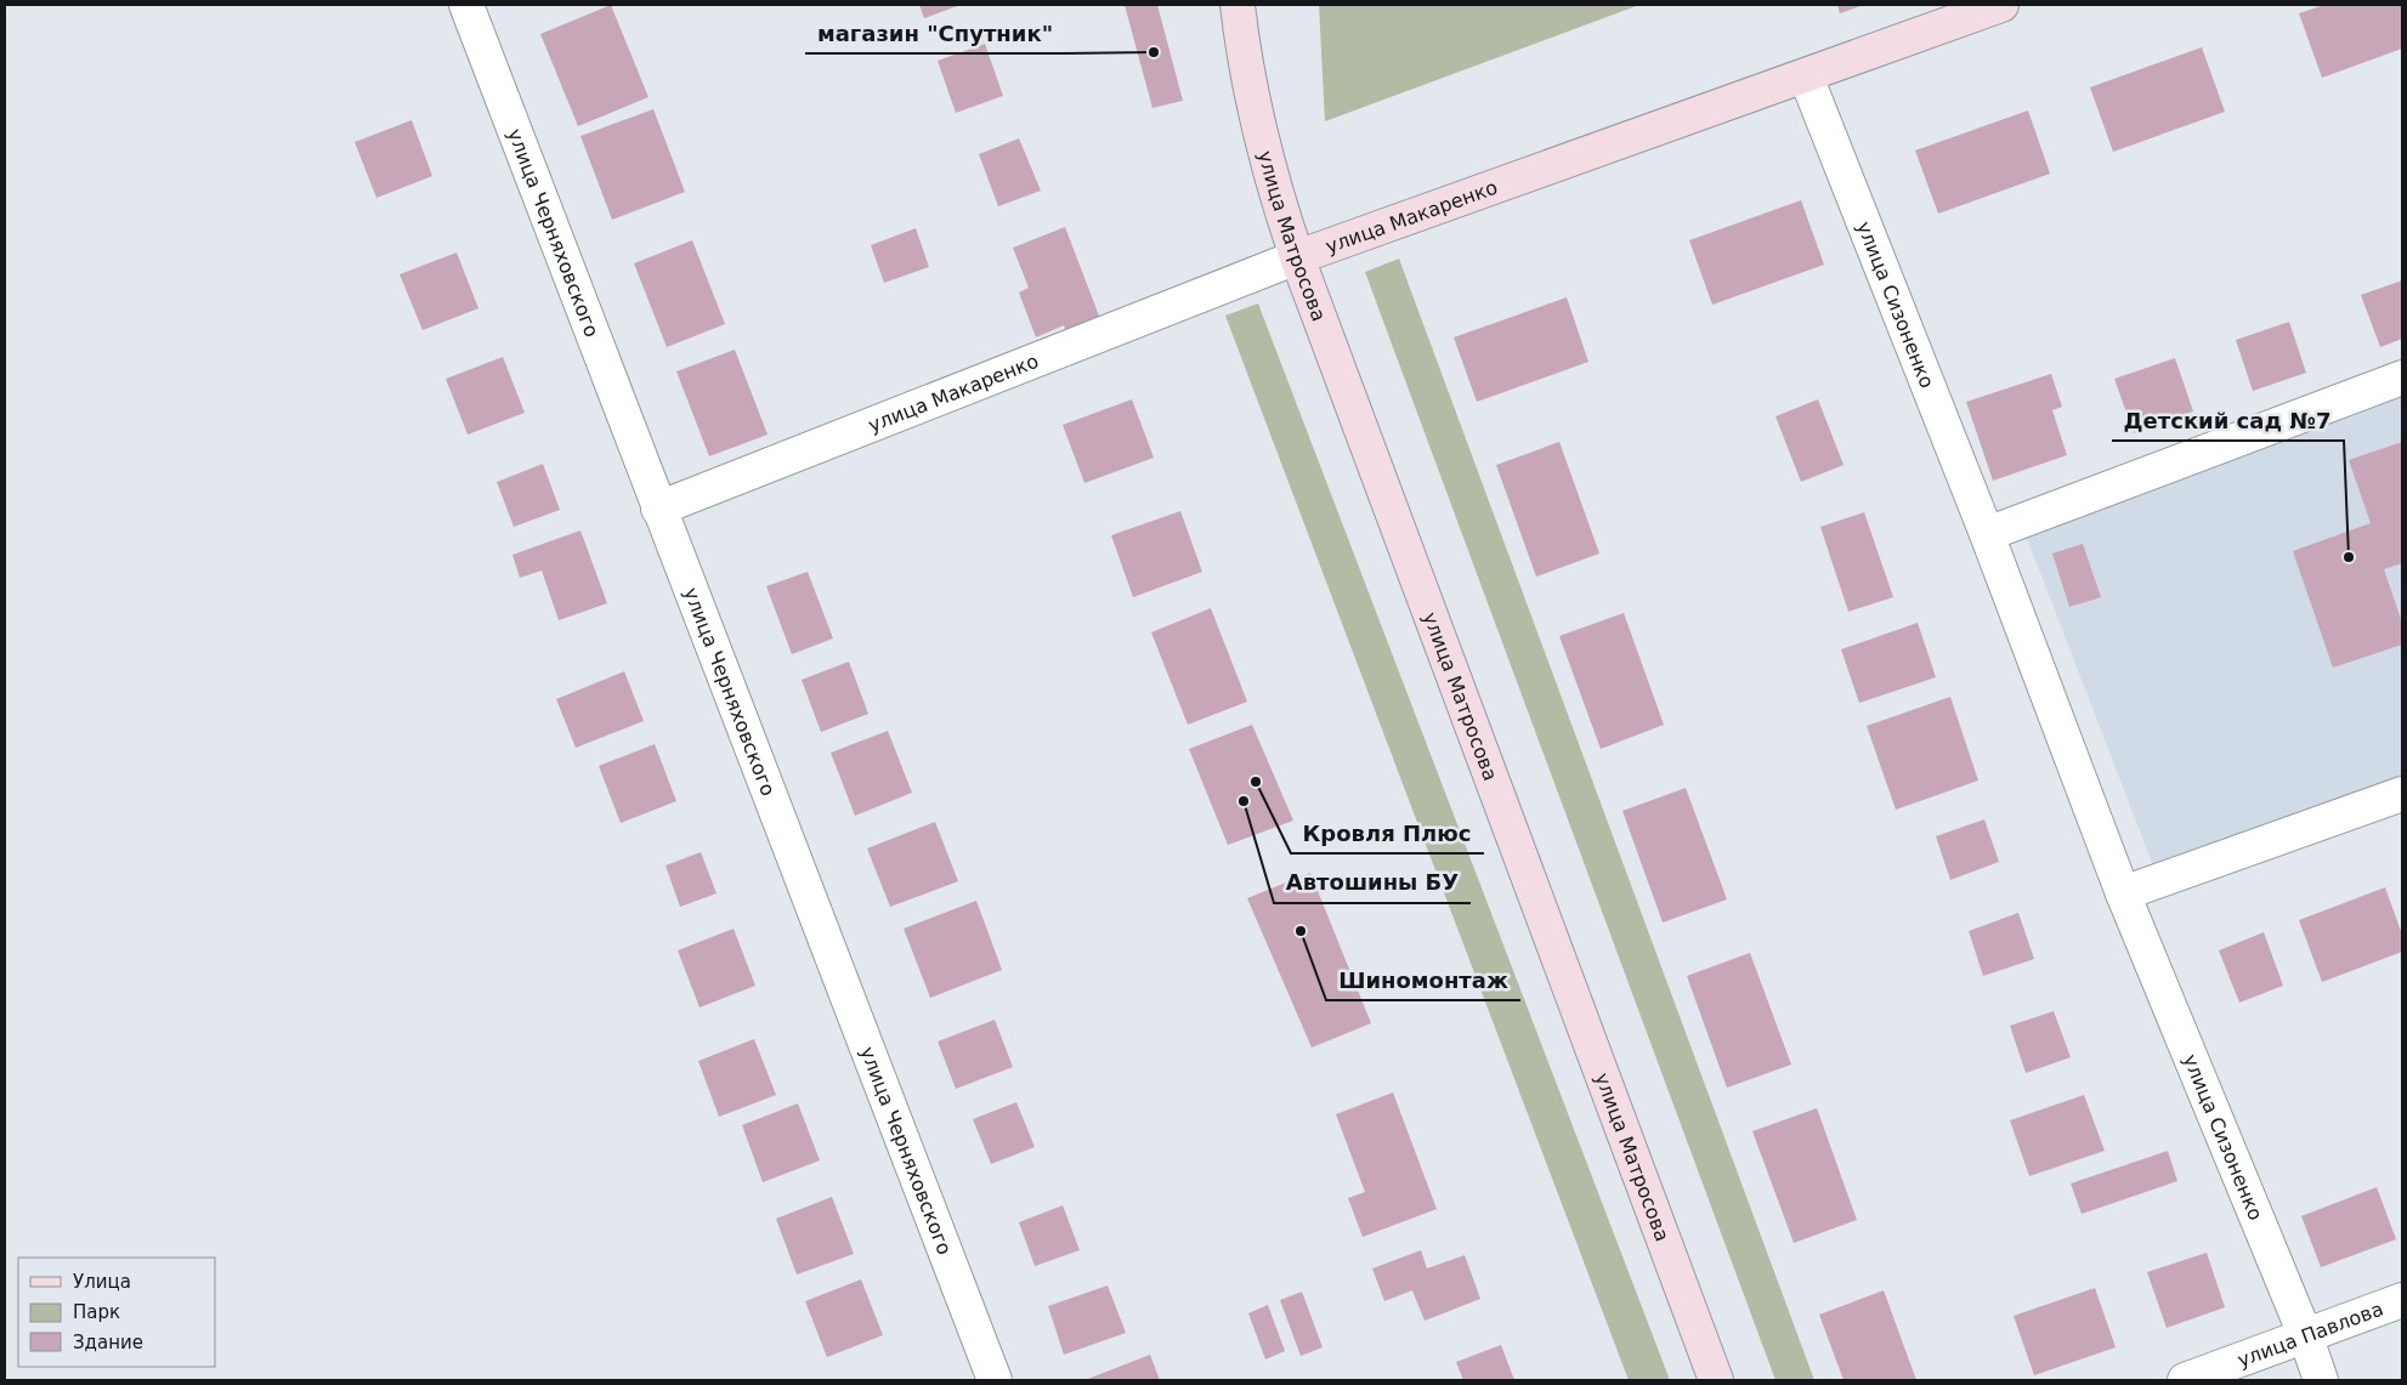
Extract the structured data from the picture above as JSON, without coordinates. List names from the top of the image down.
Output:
{
  "streets": {
    "main road": ["улица Макаренко", "улица Матросова"],
    "street": ["улица Черняховского", "улица Сизоненко", "улица Павлова"]
  },
  "crossings": [
    ["улица Макаренко", "улица Черняховского"],
    ["улица Макаренко", "улица Матросова"],
    ["улица Макаренко", "улица Сизоненко"],
    ["улица Сизоненко", "улица Павлова"]
  ],
  "places": [
    "магазин \"Спутник\"",
    "Детский сад №7",
    "Кровля Плюс",
    "Автошины БУ",
    "Шиномонтаж"
  ],
  "legend": ["Улица", "Парк", "Здание"]
}
